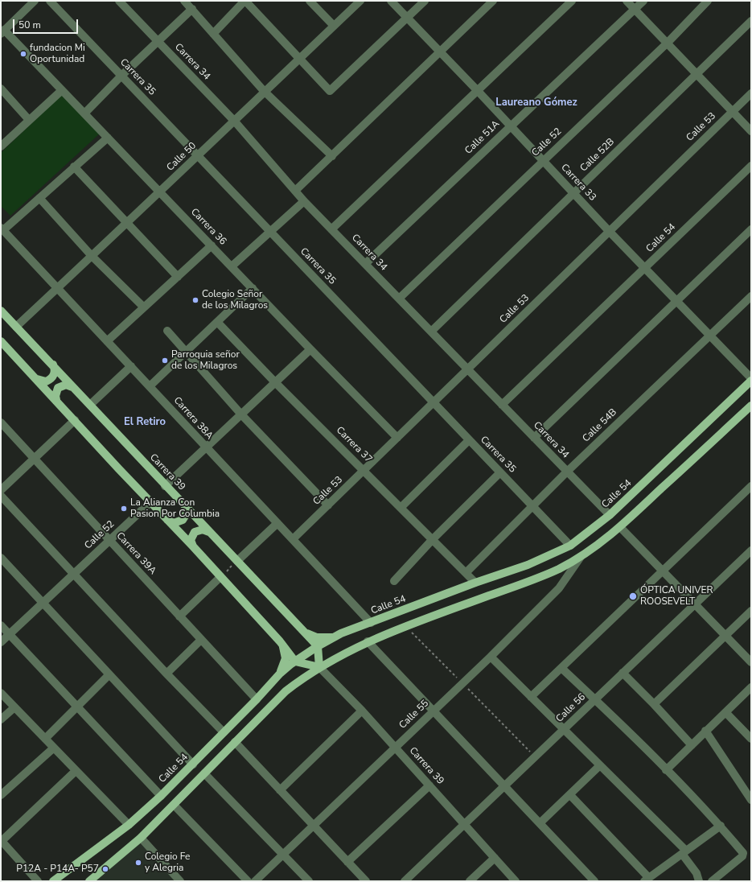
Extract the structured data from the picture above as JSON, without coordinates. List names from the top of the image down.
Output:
{
  "streets": {
    "main road": ["Calle 54", "Carrera 39"],
    "street": [
      "Carrera 34",
      "Carrera 35",
      "Calle 53",
      "Calle 51A",
      "Calle 52",
      "Calle 52B",
      "Calle 50",
      "Carrera 33",
      "Carrera 36",
      "Carrera 38A",
      "Calle 54B",
      "Carrera 37",
      "Carrera 39A",
      "Calle 56",
      "Calle 55"
    ]
  },
  "crossings": [
    ["Carrera 34", "Calle 53"],
    ["Carrera 34", "Calle 51A"],
    ["Carrera 34", "Calle 52"],
    ["Carrera 34", "Calle 52B"],
    ["Carrera 34", "Calle 50"],
    ["Carrera 34", "Calle 54"],
    ["Carrera 34", "Calle 54B"],
    ["Carrera 35", "Calle 53"],
    ["Carrera 35", "Calle 50"],
    ["Carrera 35", "Calle 54"],
    ["Carrera 35", "Calle 54B"],
    ["Calle 53", "Carrera 33"],
    ["Calle 53", "Carrera 36"],
    ["Calle 53", "Carrera 38A"],
    ["Calle 53", "Carrera 37"],
    ["Calle 51A", "Carrera 33"],
    ["Calle 52", "Carrera 33"],
    ["Calle 52", "Carrera 39A"],
    ["Calle 52B", "Carrera 33"],
    ["Calle 50", "Carrera 36"],
    ["Calle 50", "Carrera 38A"],
    ["Calle 50", "Carrera 39"],
    ["Carrera 33", "Calle 54"],
    ["Carrera 33", "Calle 54B"],
    ["Calle 54", "Carrera 38A"],
    ["Calle 54", "Carrera 37"],
    ["Calle 54", "Carrera 39"],
    ["Calle 54", "Carrera 39A"],
    ["Calle 54B", "Carrera 37"],
    ["Carrera 39", "Calle 56"],
    ["Carrera 39", "Calle 55"]
  ],
  "districts": ["Laureano Gómez", "El Retiro"],
  "places": [
    "fundacion Mi Oportunidad",
    "Colegio Señor de los Milagros",
    "Parroquia señor de los Milagros",
    "La Alianza Con Pasion Por Columbia",
    "ÓPTICA UNIVER ROOSEVELT",
    "Colegio Fe y Alegria",
    "P12A - P14A- P57"
  ],
  "scale_bar": "50 m"
}
